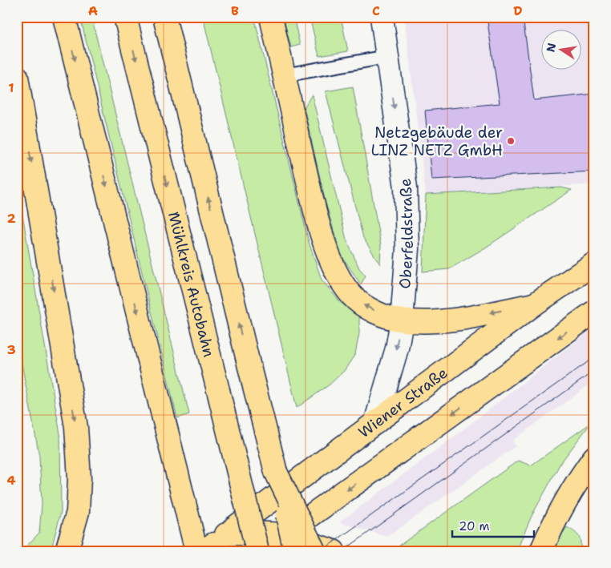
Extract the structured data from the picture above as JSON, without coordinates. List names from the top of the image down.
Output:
{
  "streets": {
    "main road": ["Mühlkreis Autobahn", "Wiener Straße"],
    "street": ["Oberfeldstraße"]
  },
  "crossings": [
    ["Oberfeldstraße", "Wiener Straße"]
  ],
  "one_way": ["Oberfeldstraße"],
  "places": ["Netzgebäude der LINZ NETZ GmbH"],
  "scale_bar": "20 m",
  "north": "left",
  "grid": {
    "columns": [
      "A",
      "B",
      "C",
      "D"
    ],
    "rows": [
      "1",
      "2",
      "3",
      "4"
    ]
  }
}
